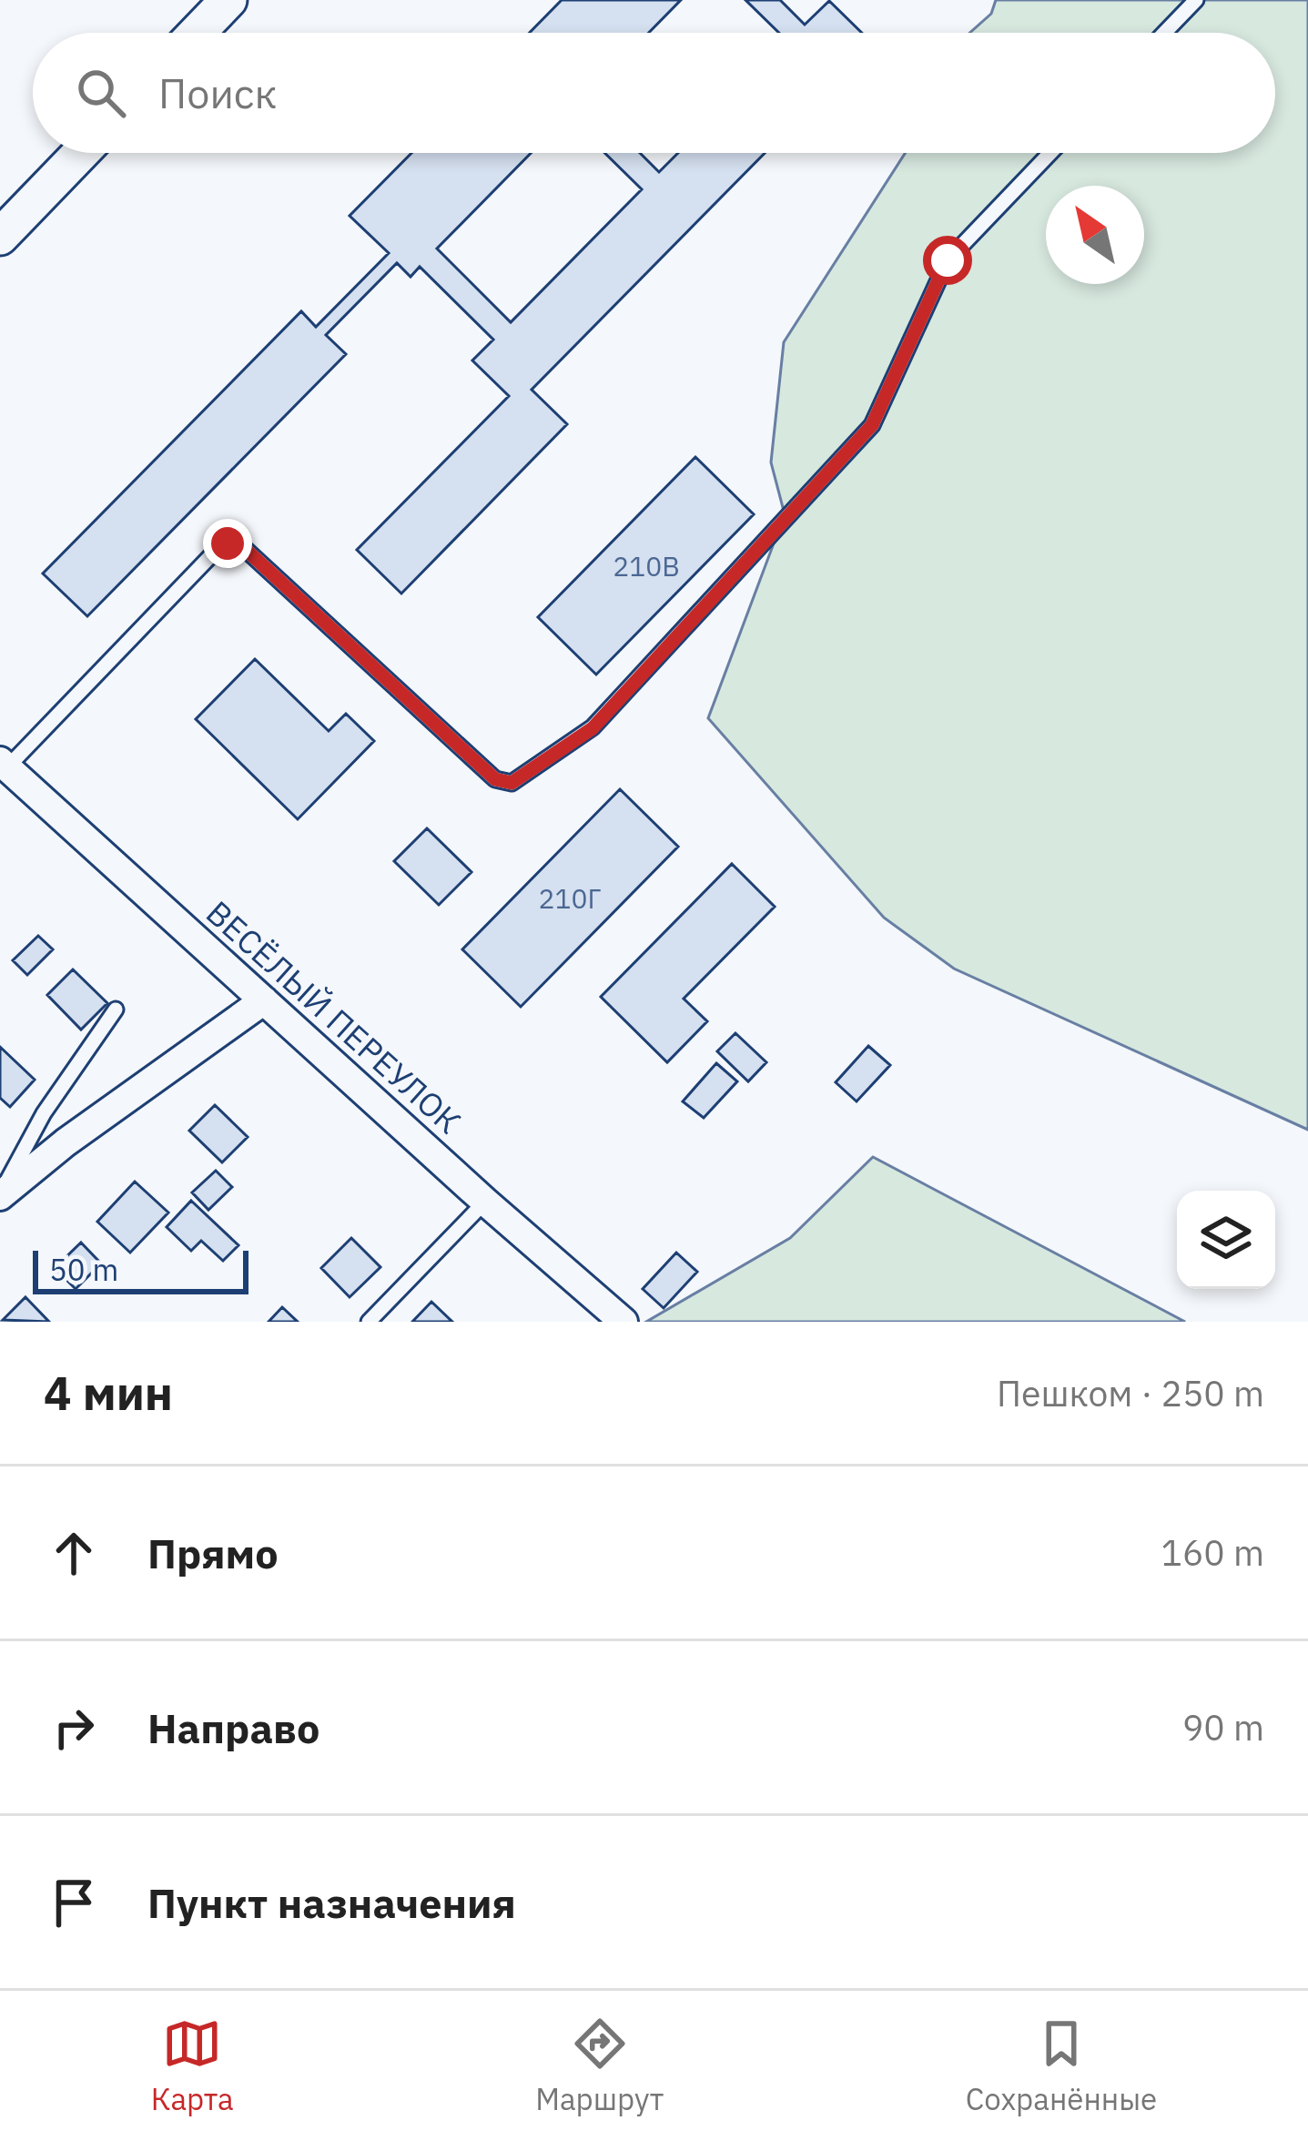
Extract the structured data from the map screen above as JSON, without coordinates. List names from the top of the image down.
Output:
{
  "streets": {
    "street": ["ВЕСЁЛЫЙ ПЕРЕУЛОК"]
  },
  "house_numbers": ["210В", "210Г"],
  "scale_bar": "50 m",
  "north": "top left",
  "page": {
    "search": "Поиск",
    "scale": "50 m",
    "heading": ["4 мин", "Пешком · 250 m"],
    "list": [
      ["Прямо", "160 m"],
      ["Направо", "90 m"],
      "Пункт назначения"
    ],
    "nav": ["Карта", "Маршрут", "Сохранённые"]
  }
}
